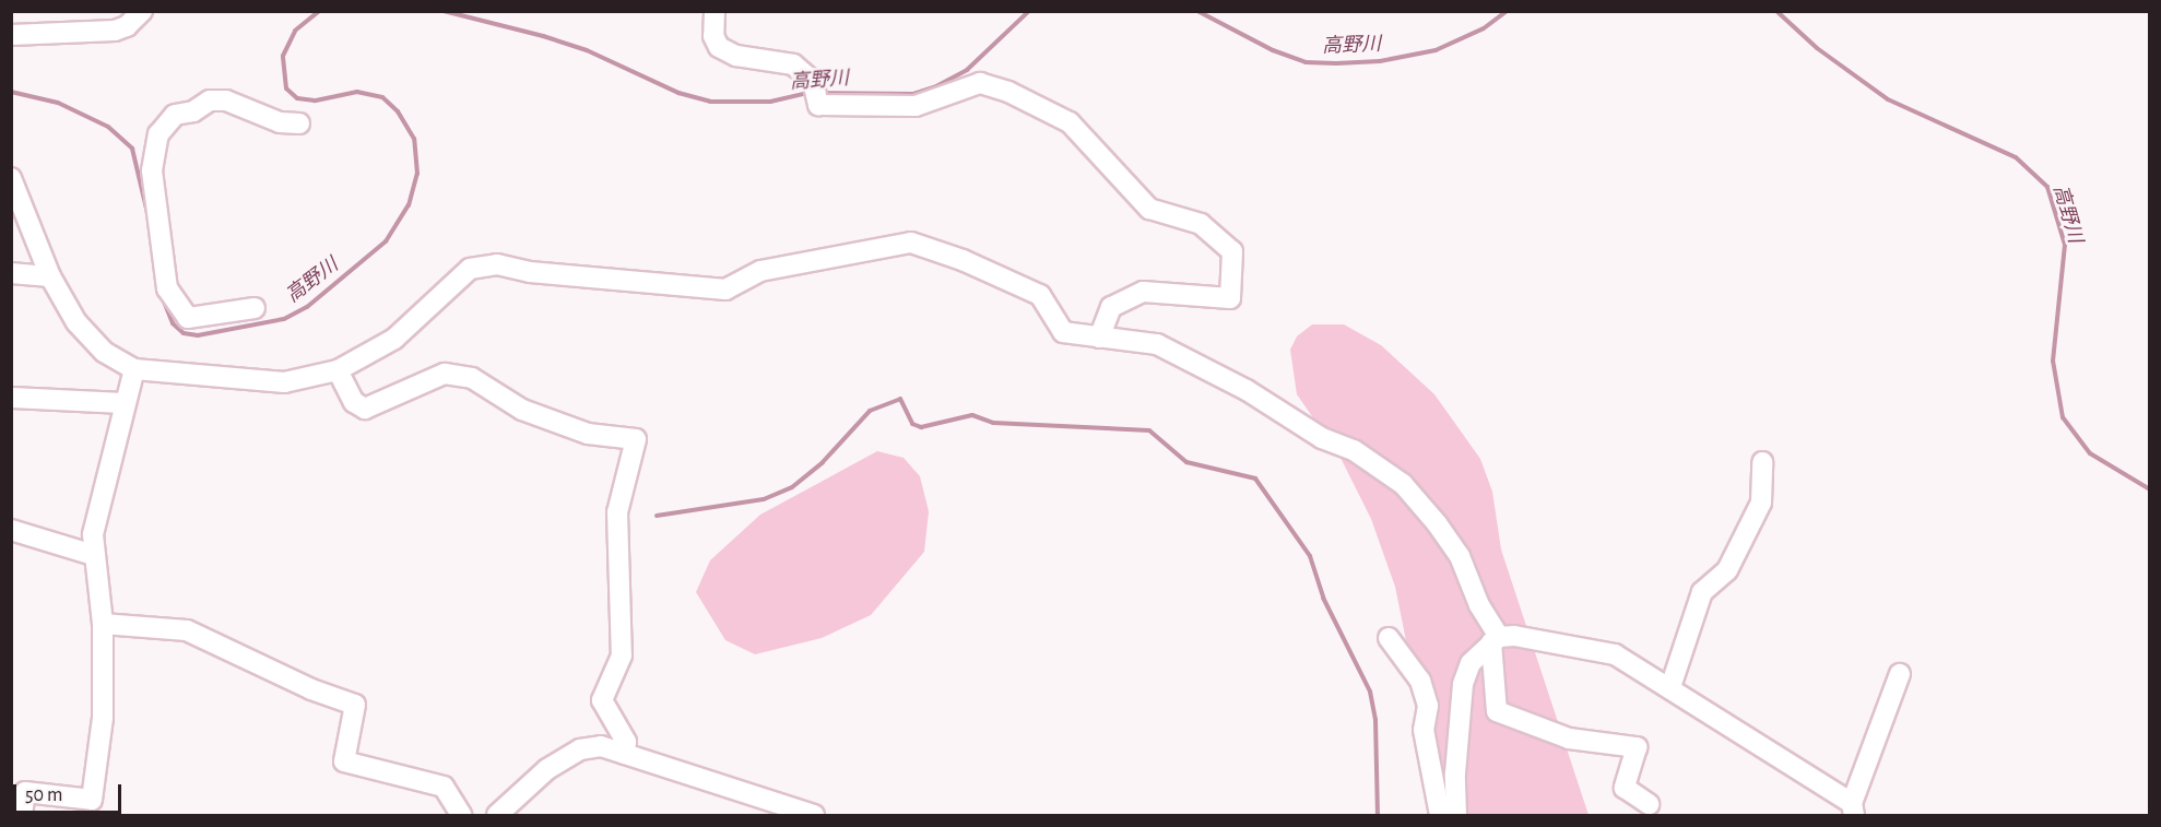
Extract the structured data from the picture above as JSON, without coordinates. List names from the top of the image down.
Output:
{
  "water": ["高野川"],
  "scale_bar": "50 m"
}
